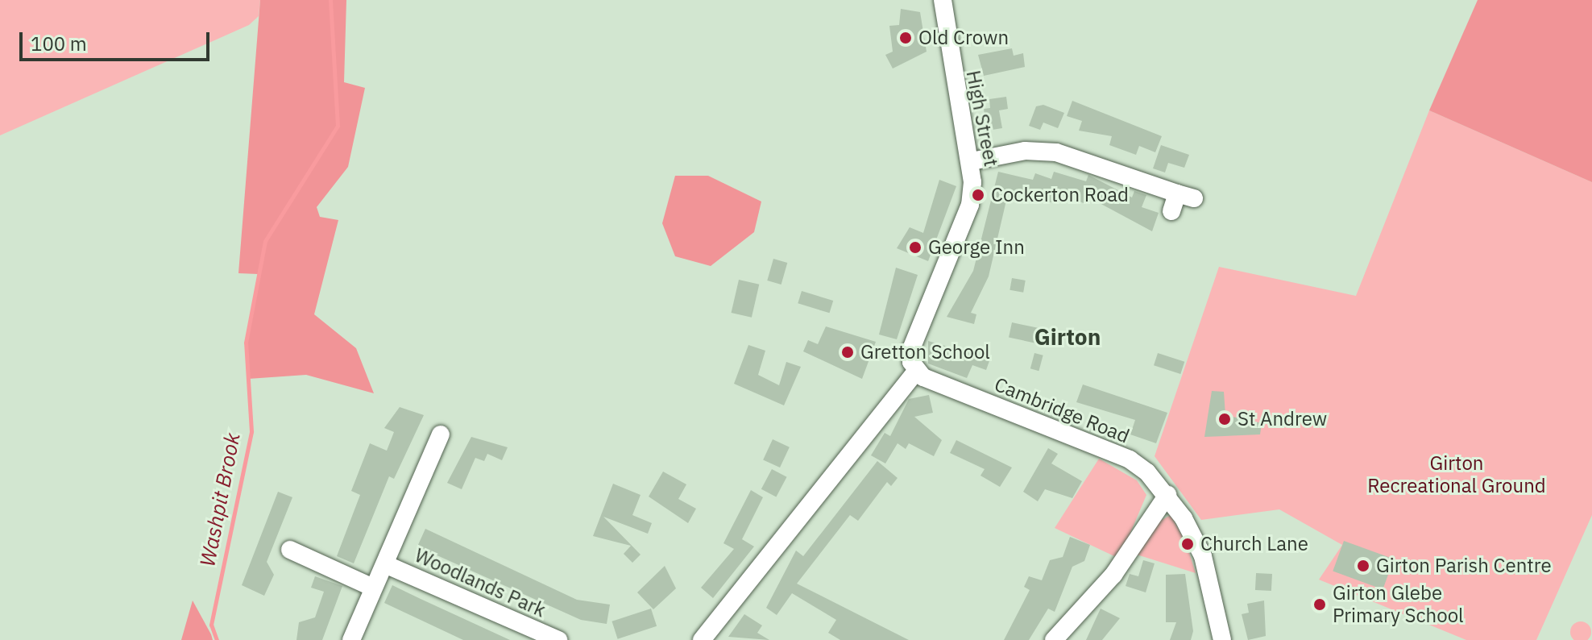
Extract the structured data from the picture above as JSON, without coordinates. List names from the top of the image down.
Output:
{
  "streets": {
    "street": ["High Street", "Cambridge Road", "Woodlands Park"]
  },
  "crossings": [
    ["High Street", "Cambridge Road"]
  ],
  "districts": ["Girton"],
  "water": ["Washpit Brook"],
  "parks": ["Girton Recreational Ground"],
  "places": [
    "Old Crown",
    "Cockerton Road",
    "George Inn",
    "Gretton School",
    "St Andrew",
    "Church Lane",
    "Girton Parish Centre",
    "Girton Glebe Primary School"
  ],
  "scale_bar": "100 m"
}
